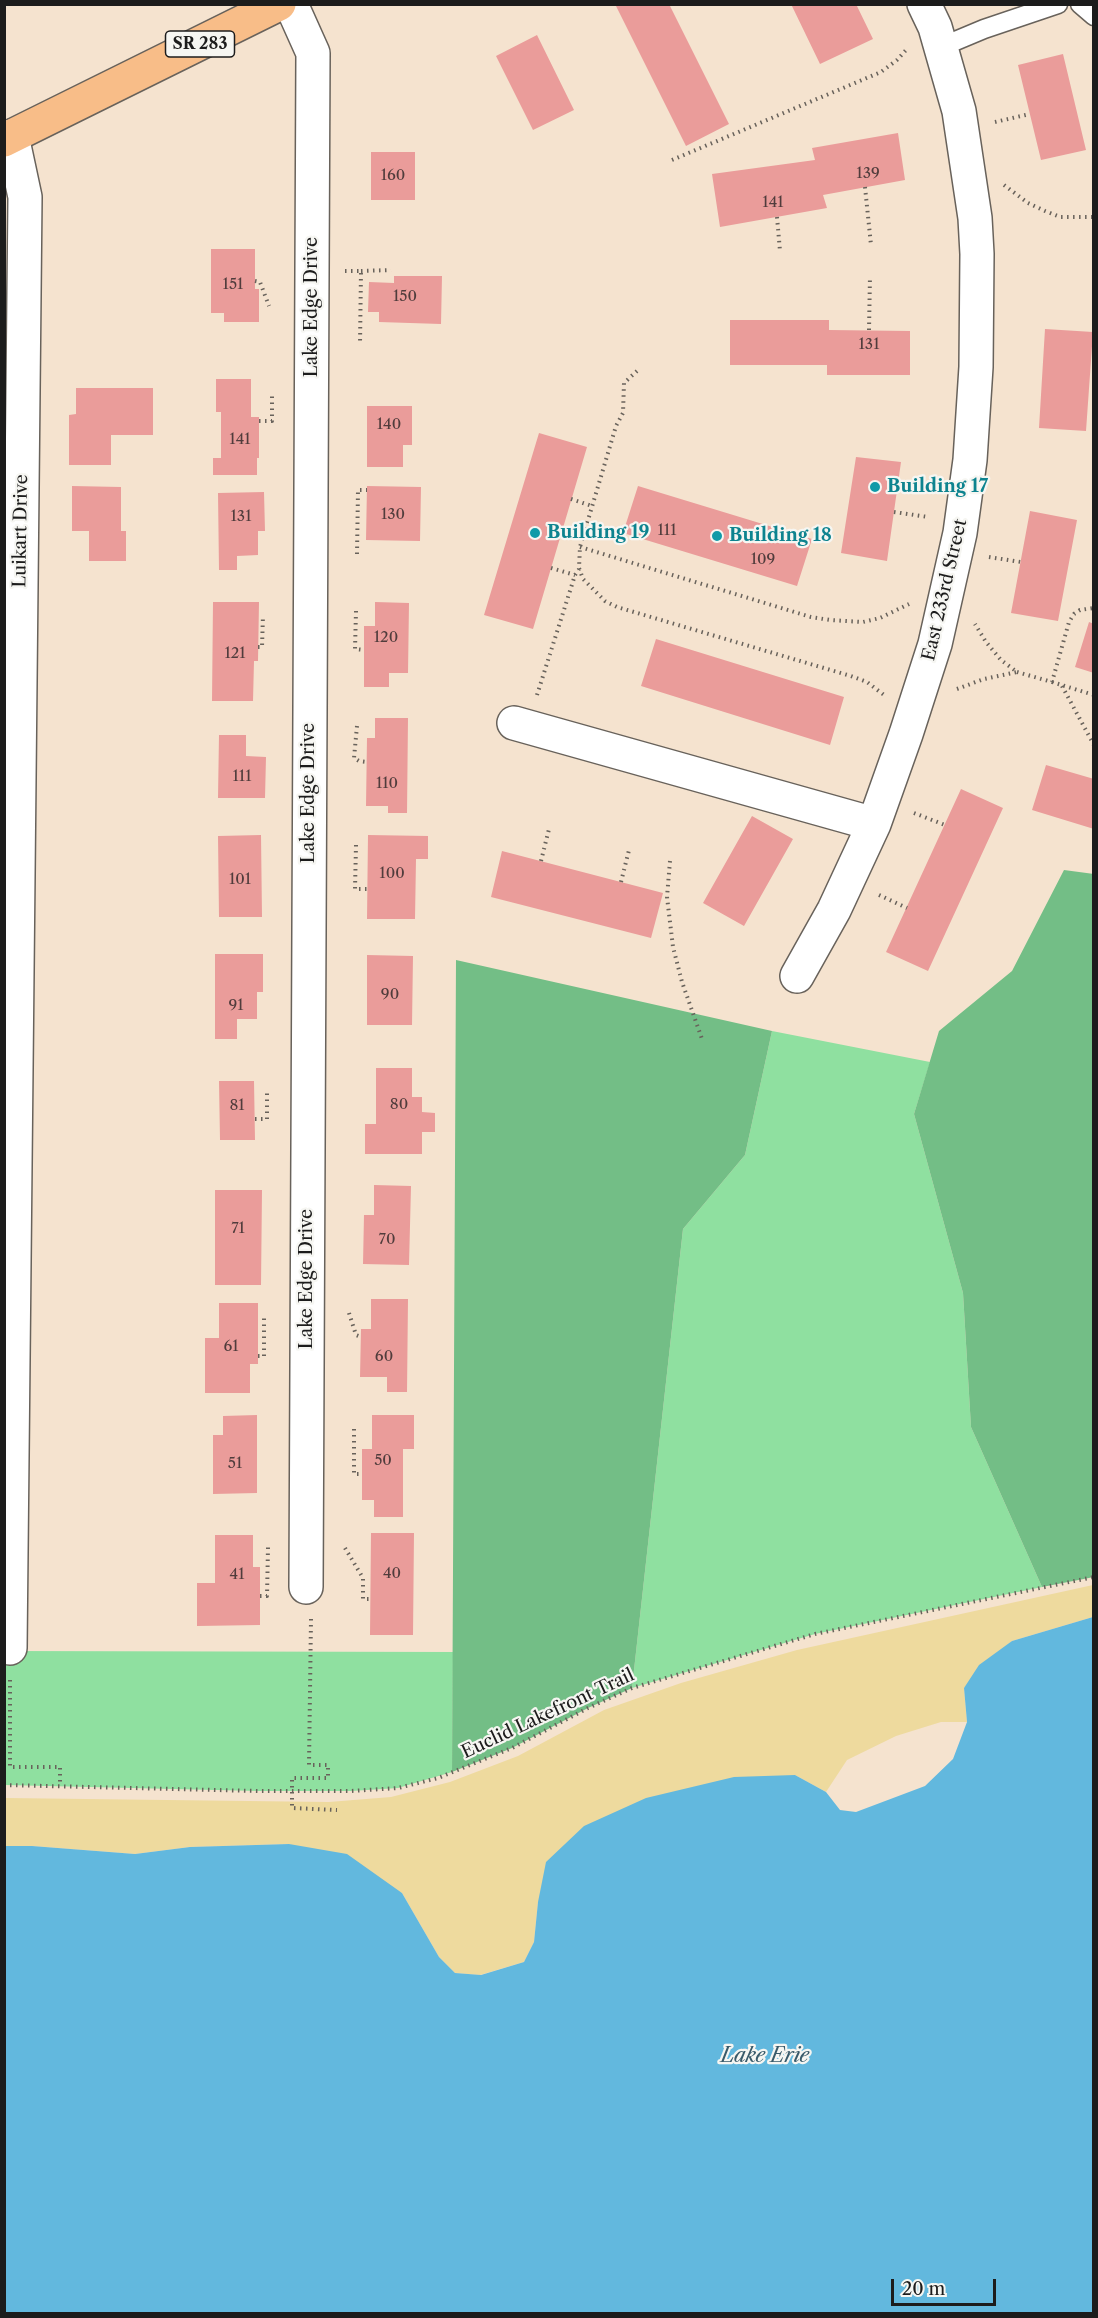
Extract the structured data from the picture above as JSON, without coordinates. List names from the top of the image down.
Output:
{
  "streets": {
    "main road": ["SR 283"],
    "street": ["Lake Edge Drive", "Luikart Drive", "East 233rd Street"],
    "path": ["Euclid Lakefront Trail"]
  },
  "crossings": [
    ["SR 283", "Luikart Drive"]
  ],
  "water": ["Lake Erie"],
  "places": ["Building 17", "Building 19", "Building 18"],
  "house_numbers": [
    "139",
    "160",
    "141",
    "151",
    "150",
    "131",
    "140",
    "141",
    "130",
    "131",
    "111",
    "109",
    "120",
    "121",
    "111",
    "110",
    "100",
    "101",
    "90",
    "91",
    "80",
    "81",
    "71",
    "70",
    "61",
    "60",
    "50",
    "51",
    "40",
    "41"
  ],
  "scale_bar": "20 m"
}
